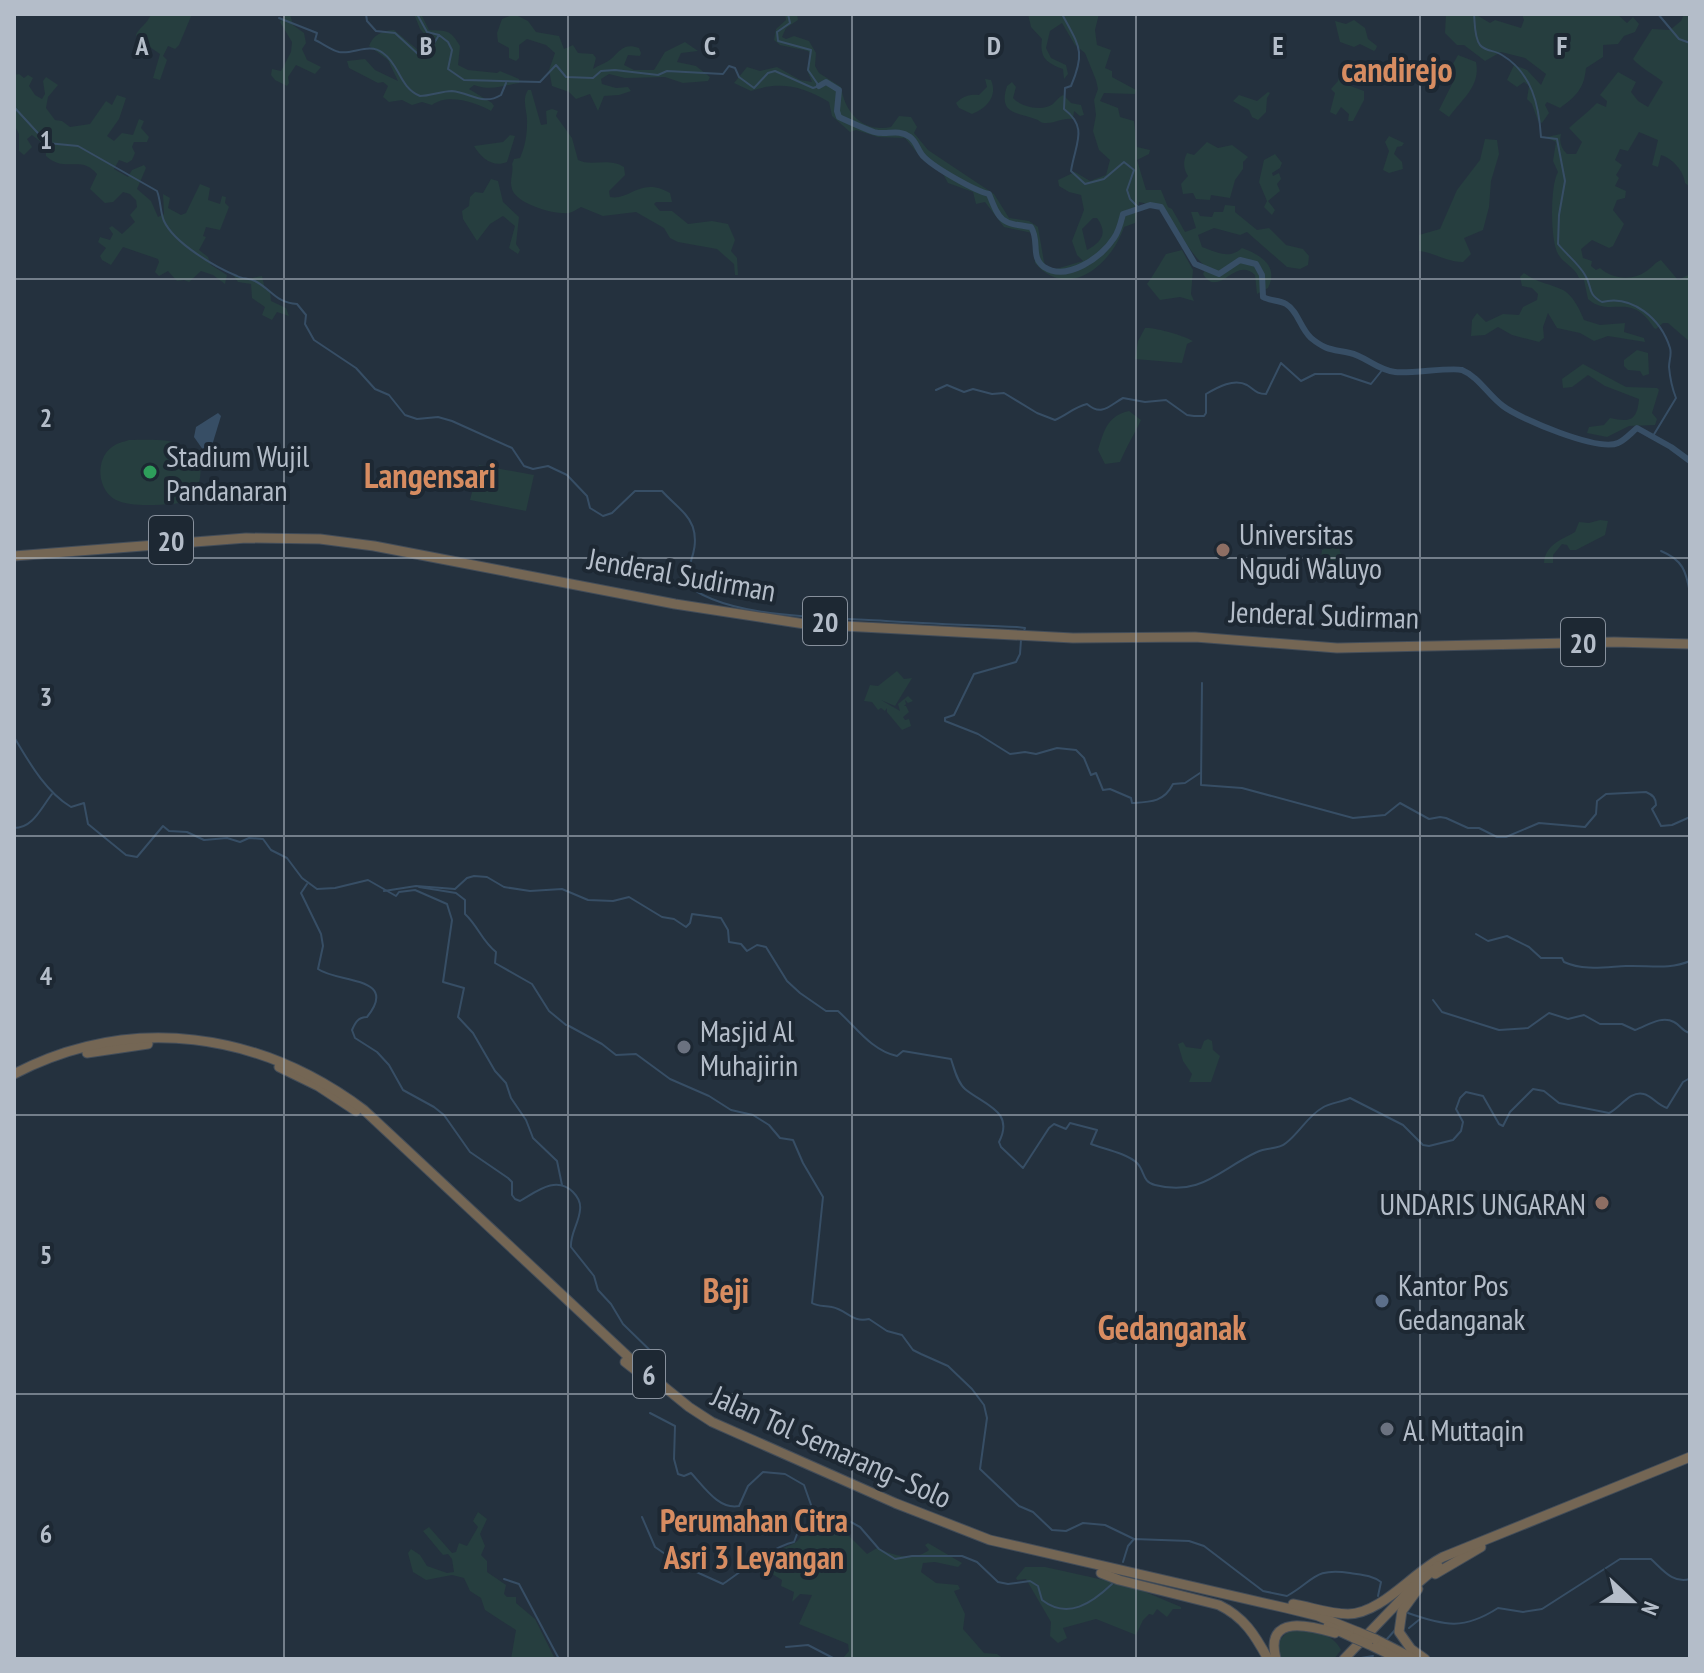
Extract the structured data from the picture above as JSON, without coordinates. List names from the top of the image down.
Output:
{
  "streets": {
    "highway": [
      "20",
      "Jenderal Sudirman",
      "6",
      "Jalan Tol Semarang–Solo"
    ]
  },
  "crossings": [
    ["20", "Jenderal Sudirman"]
  ],
  "districts": [
    "candirejo",
    "Langensari",
    "Beji",
    "Gedanganak",
    "Perumahan Citra Asri 3 Leyangan"
  ],
  "places": [
    "Stadium Wujil Pandanaran",
    "Universitas Ngudi Waluyo",
    "Masjid Al Muhajirin",
    "UNDARIS UNGARAN",
    "Kantor Pos Gedanganak",
    "Al Muttaqin"
  ],
  "north": "right",
  "grid": {
    "columns": [
      "A",
      "B",
      "C",
      "D",
      "E",
      "F"
    ],
    "rows": [
      "1",
      "2",
      "3",
      "4",
      "5",
      "6"
    ]
  }
}
